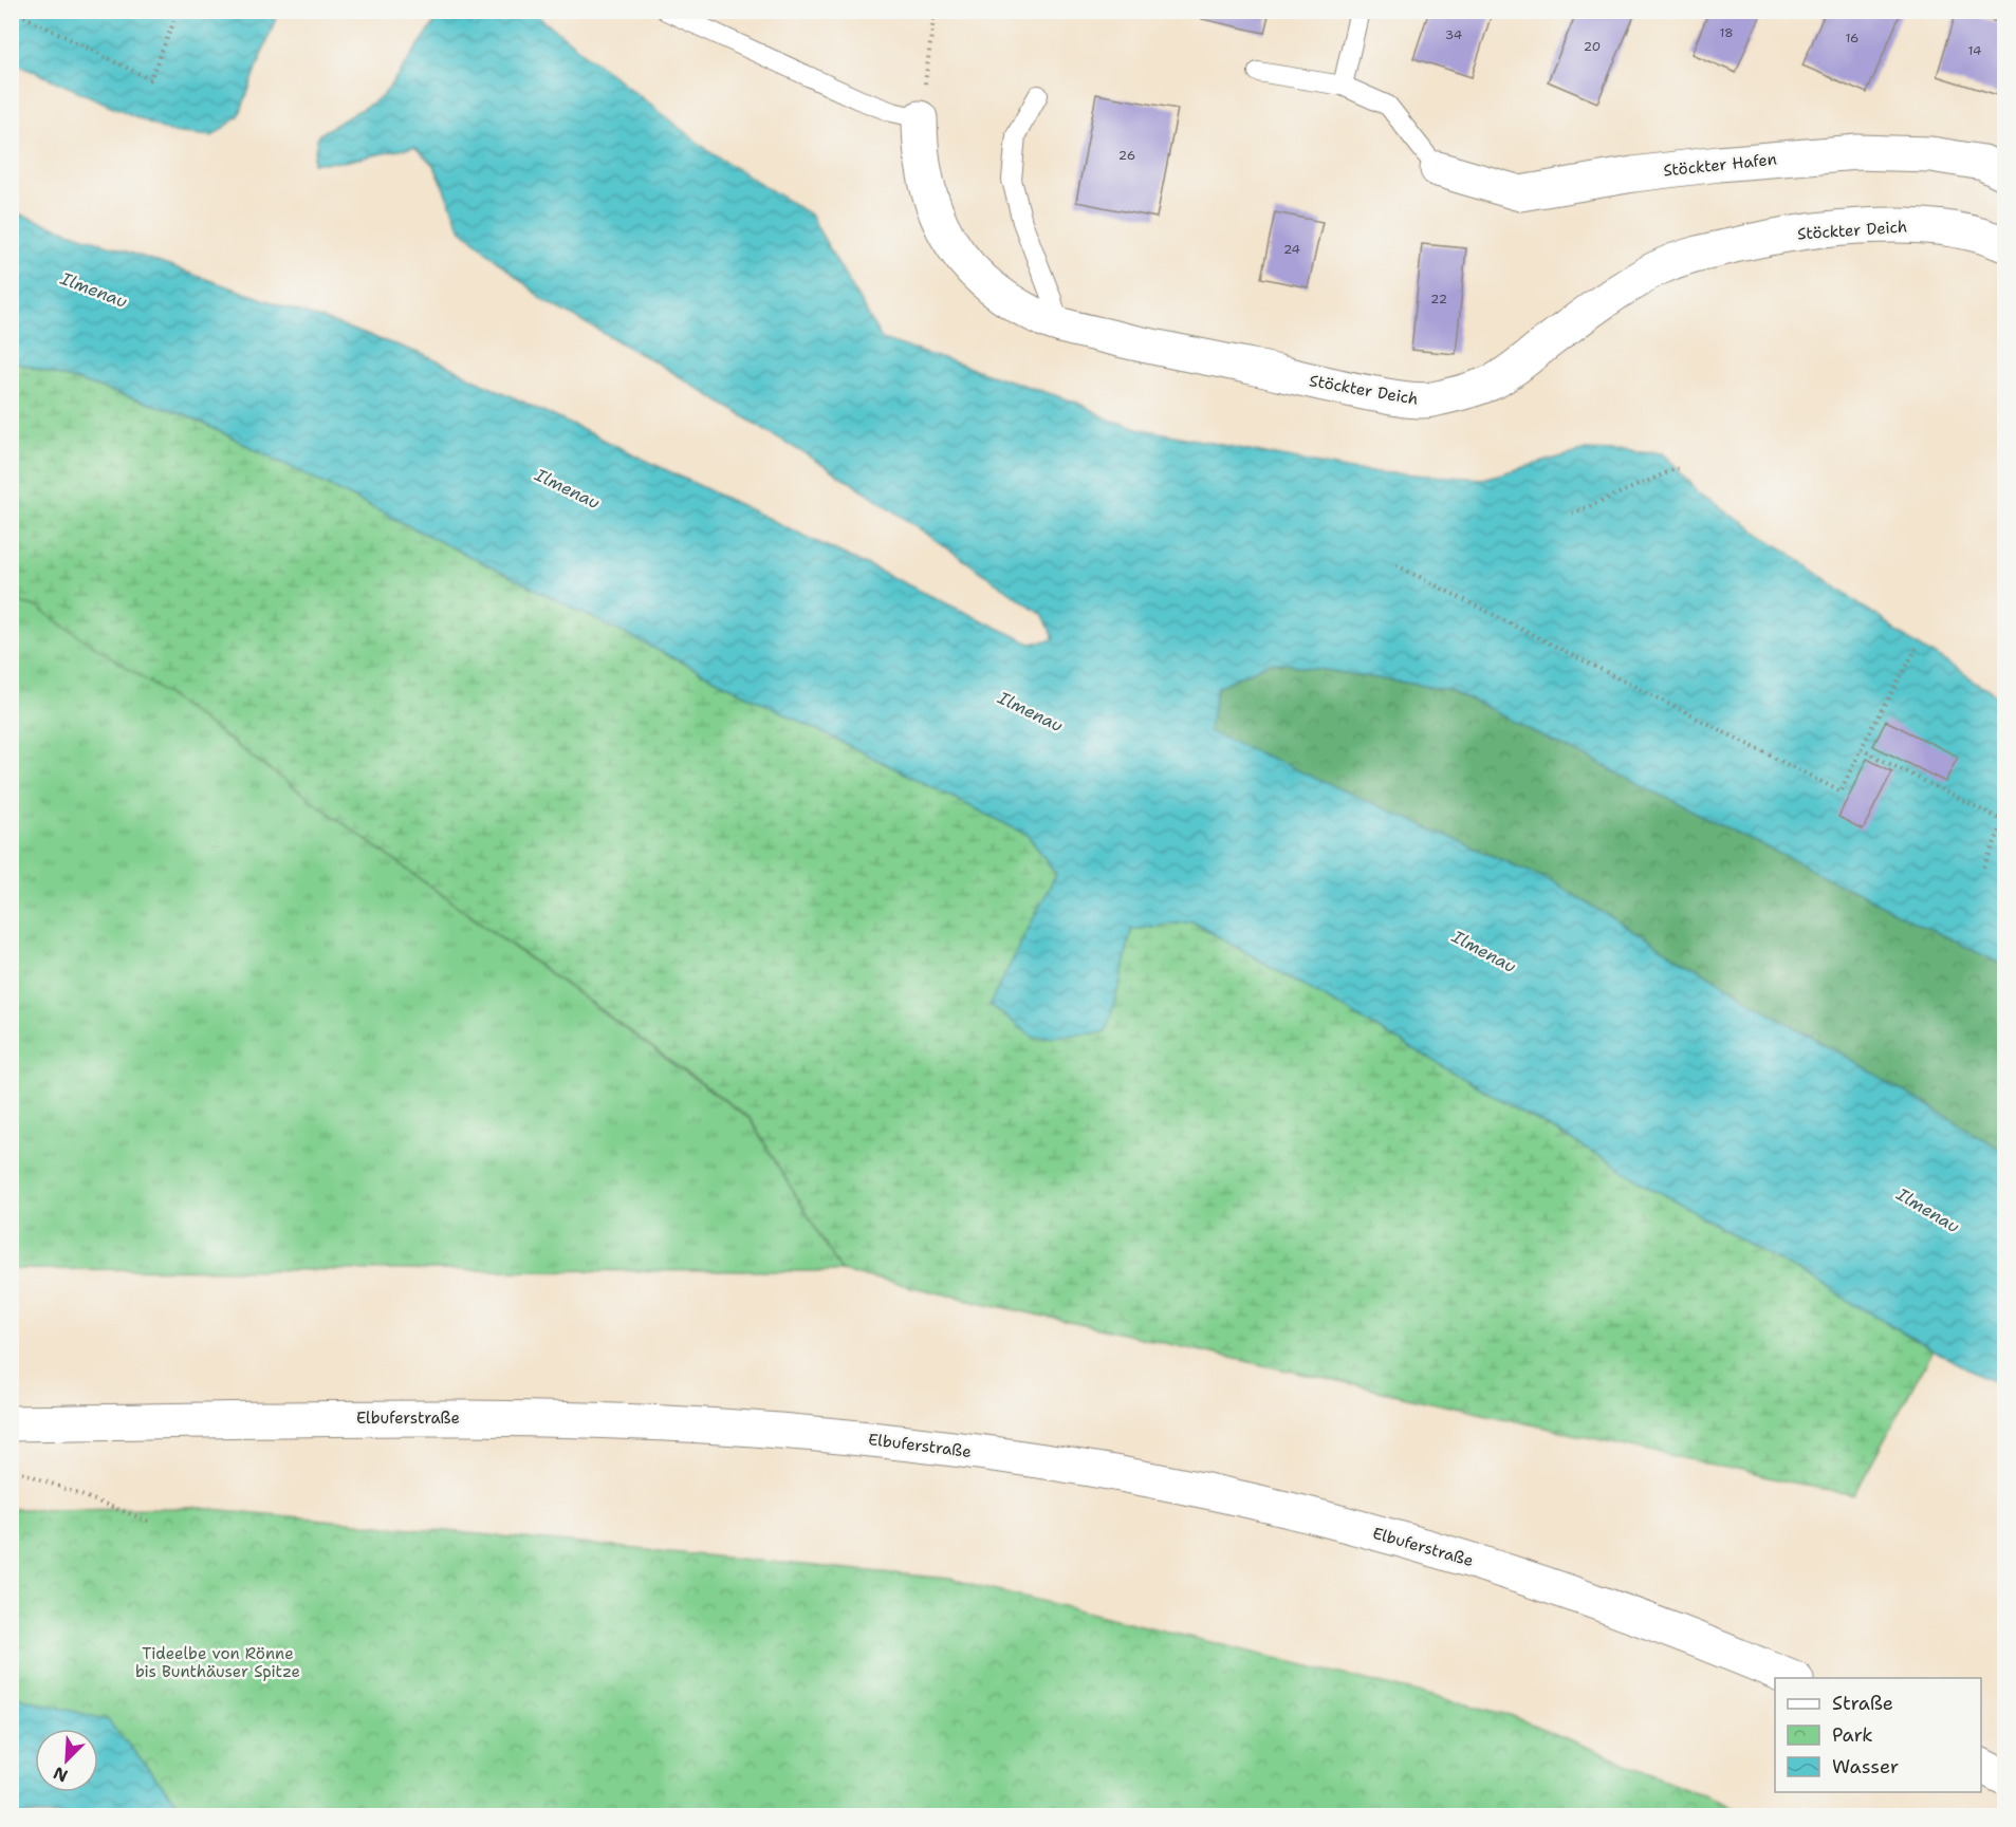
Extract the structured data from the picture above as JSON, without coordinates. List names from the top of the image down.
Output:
{
  "streets": {
    "street": ["Stöckter Hafen", "Stöckter Deich", "Elbuferstraße"]
  },
  "water": ["Ilmenau"],
  "parks": ["Tideelbe von Rönne bis Bunthäuser Spitze"],
  "house_numbers": [
    "18",
    "34",
    "16",
    "20",
    "14",
    "26",
    "24",
    "22"
  ],
  "legend": ["Straße", "Park", "Wasser"],
  "north": "bottom left"
}
